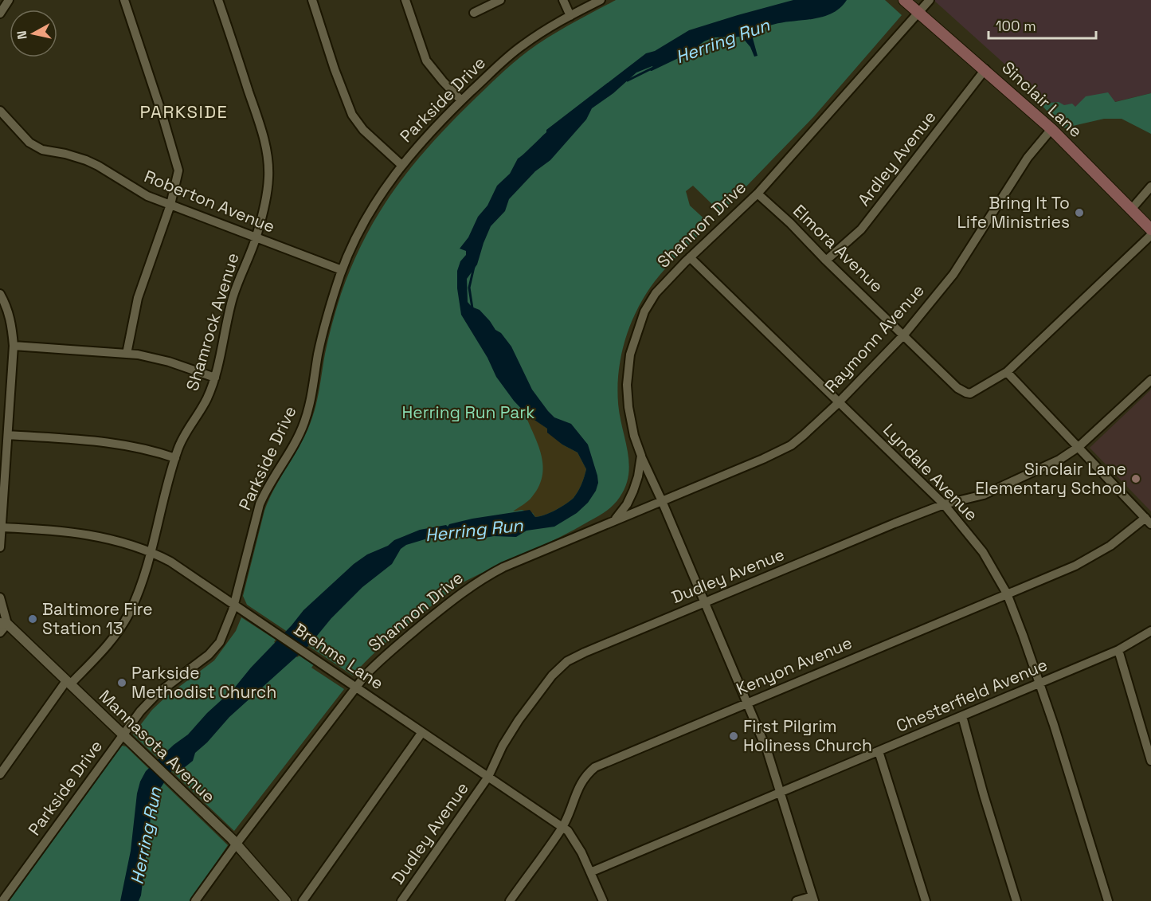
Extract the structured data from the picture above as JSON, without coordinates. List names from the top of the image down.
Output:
{
  "streets": {
    "main road": ["Sinclair Lane"],
    "street": [
      "Parkside Drive",
      "Ardley Avenue",
      "Roberton Avenue",
      "Shannon Drive",
      "Elmora Avenue",
      "Shamrock Avenue",
      "Raymonn Avenue",
      "Lyndale Avenue",
      "Dudley Avenue",
      "Brehms Lane",
      "Kenyon Avenue",
      "Chesterfield Avenue",
      "Mannasota Avenue"
    ]
  },
  "crossings": [
    ["Parkside Drive", "Roberton Avenue"],
    ["Parkside Drive", "Brehms Lane"],
    ["Parkside Drive", "Mannasota Avenue"],
    ["Sinclair Lane", "Ardley Avenue"],
    ["Sinclair Lane", "Shannon Drive"],
    ["Sinclair Lane", "Raymonn Avenue"],
    ["Ardley Avenue", "Elmora Avenue"],
    ["Roberton Avenue", "Shamrock Avenue"],
    ["Shannon Drive", "Elmora Avenue"],
    ["Shannon Drive", "Raymonn Avenue"],
    ["Shannon Drive", "Lyndale Avenue"],
    ["Shannon Drive", "Brehms Lane"],
    ["Shannon Drive", "Mannasota Avenue"],
    ["Elmora Avenue", "Raymonn Avenue"],
    ["Shamrock Avenue", "Brehms Lane"],
    ["Shamrock Avenue", "Mannasota Avenue"],
    ["Raymonn Avenue", "Lyndale Avenue"],
    ["Lyndale Avenue", "Dudley Avenue"],
    ["Lyndale Avenue", "Kenyon Avenue"],
    ["Lyndale Avenue", "Chesterfield Avenue"],
    ["Dudley Avenue", "Brehms Lane"],
    ["Brehms Lane", "Kenyon Avenue"],
    ["Brehms Lane", "Chesterfield Avenue"]
  ],
  "districts": ["PARKSIDE"],
  "water": ["Herring Run"],
  "parks": ["Herring Run Park"],
  "places": [
    "Bring It To Life Ministries",
    "Sinclair Lane Elementary School",
    "Baltimore Fire Station 13",
    "Parkside Methodist Church",
    "First Pilgrim Holiness Church"
  ],
  "scale_bar": "100 m",
  "north": "left"
}
